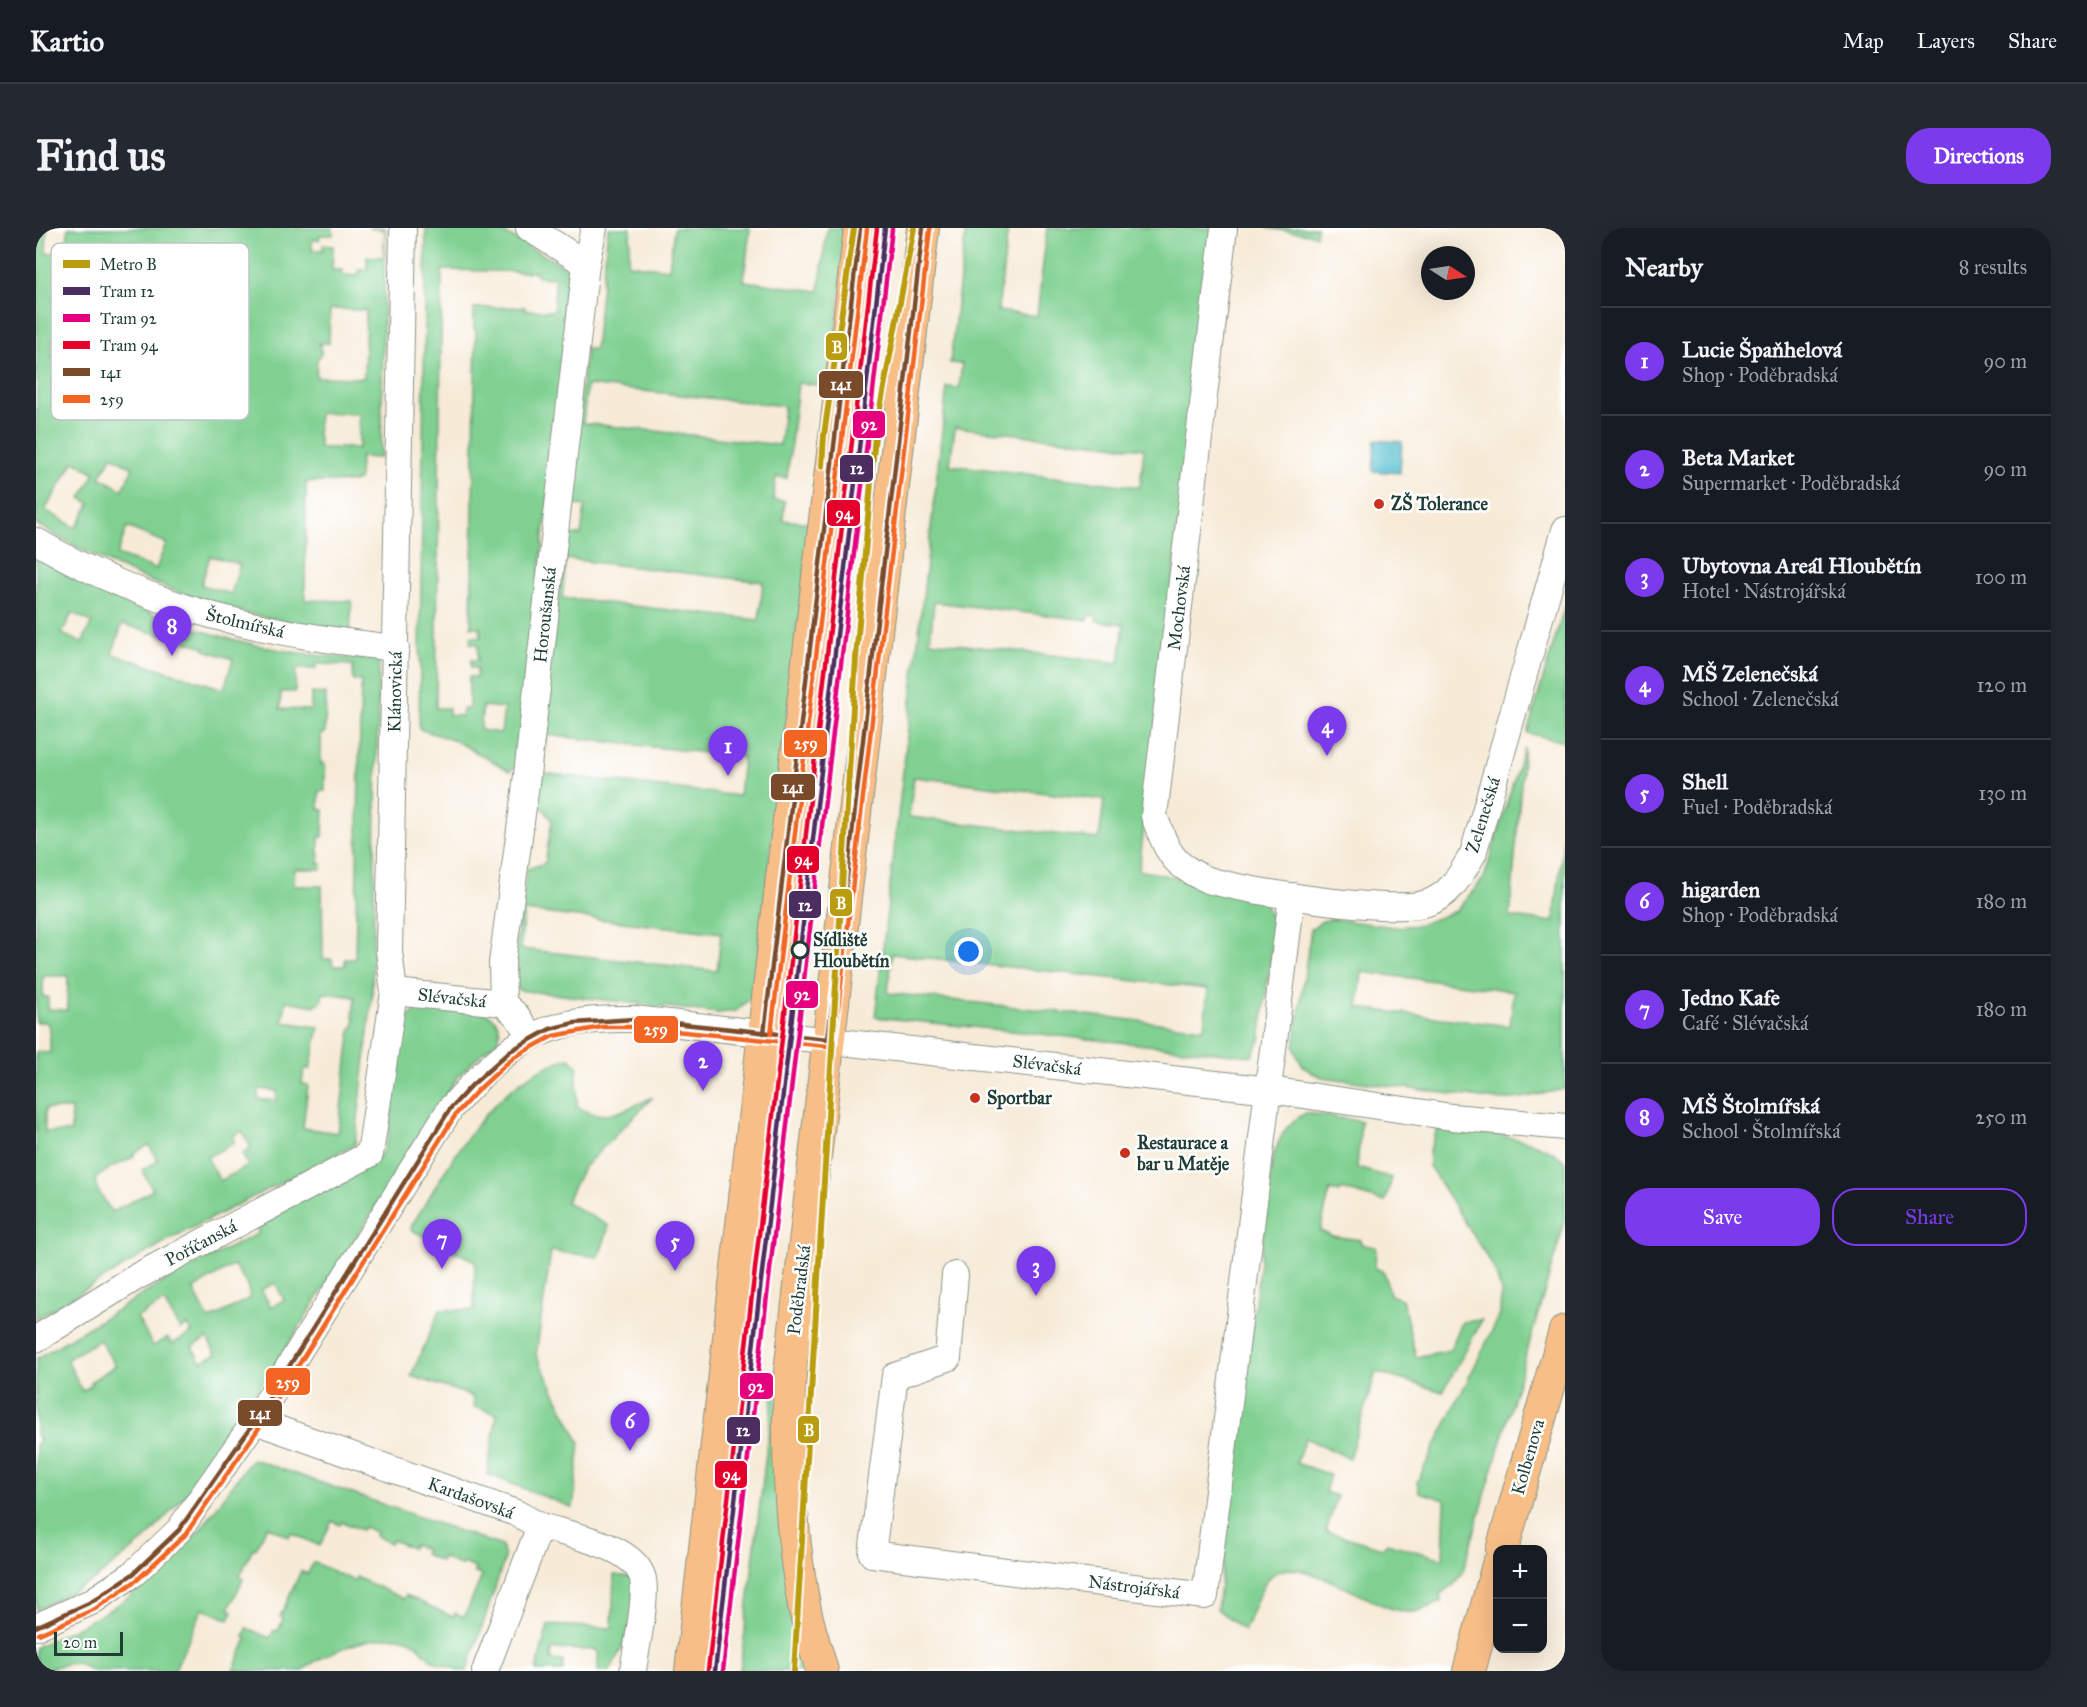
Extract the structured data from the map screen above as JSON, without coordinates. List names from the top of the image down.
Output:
{
  "streets": {
    "main road": ["Poděbradská", "Kolbenova"],
    "street": [
      "Mochovská",
      "Horoušanská",
      "Štolmířská",
      "Klánovická",
      "Zelenečská",
      "Slévačská",
      "Poříčanská",
      "Kardašovská",
      "Nástrojářská"
    ]
  },
  "crossings": [
    ["Mochovská", "Zelenečská"],
    ["Horoušanská", "Slévačská"],
    ["Štolmířská", "Klánovická"],
    ["Klánovická", "Slévačská"],
    ["Klánovická", "Poříčanská"],
    ["Slévačská", "Poděbradská"],
    ["Slévačská", "Kardašovská"],
    ["Slévačská", "Nástrojářská"]
  ],
  "places": [
    "ZŠ Tolerance",
    "Sídliště Hloubětín",
    "Sportbar",
    "Restaurace a bar u Matěje"
  ],
  "lines": [
    "metro line B",
    "tram line 12",
    "tram line 94",
    "transit line 141",
    "tram line 92",
    "transit line 259"
  ],
  "legend": [
    "Metro B",
    "Tram 12",
    "Tram 92",
    "Tram 94",
    "141",
    "259"
  ],
  "scale_bar": "20 m",
  "north": "right",
  "page": {
    "header": "Kartio",
    "nav": ["Map", "Layers", "Share"],
    "buttons": [
      "Directions",
      ["Save", "Share"]
    ],
    "title": "Find us",
    "heading": ["Nearby", "8 results"],
    "list": [
      {
        "mark": "1",
        "name": "Lucie Špaňhelová",
        "note": "Shop · Poděbradská",
        "value": "90 m"
      },
      {
        "mark": "2",
        "name": "Beta Market",
        "note": "Supermarket · Poděbradská",
        "value": "90 m"
      },
      {
        "mark": "3",
        "name": "Ubytovna Areál Hloubětín",
        "note": "Hotel · Nástrojářská",
        "value": "100 m"
      },
      {
        "mark": "4",
        "name": "MŠ Zelenečská",
        "note": "School · Zelenečská",
        "value": "120 m"
      },
      {
        "mark": "5",
        "name": "Shell",
        "note": "Fuel · Poděbradská",
        "value": "130 m"
      },
      {
        "mark": "6",
        "name": "higarden",
        "note": "Shop · Poděbradská",
        "value": "180 m"
      },
      {
        "mark": "7",
        "name": "Jedno Kafe",
        "note": "Café · Slévačská",
        "value": "180 m"
      },
      {
        "mark": "8",
        "name": "MŠ Štolmířská",
        "note": "School · Štolmířská",
        "value": "250 m"
      }
    ],
    "pins": [
      "8",
      "4",
      "1",
      "2",
      "7",
      "5",
      "3",
      "6"
    ],
    "map_buttons": ["+", "−"],
    "scale": "20 m"
  }
}
